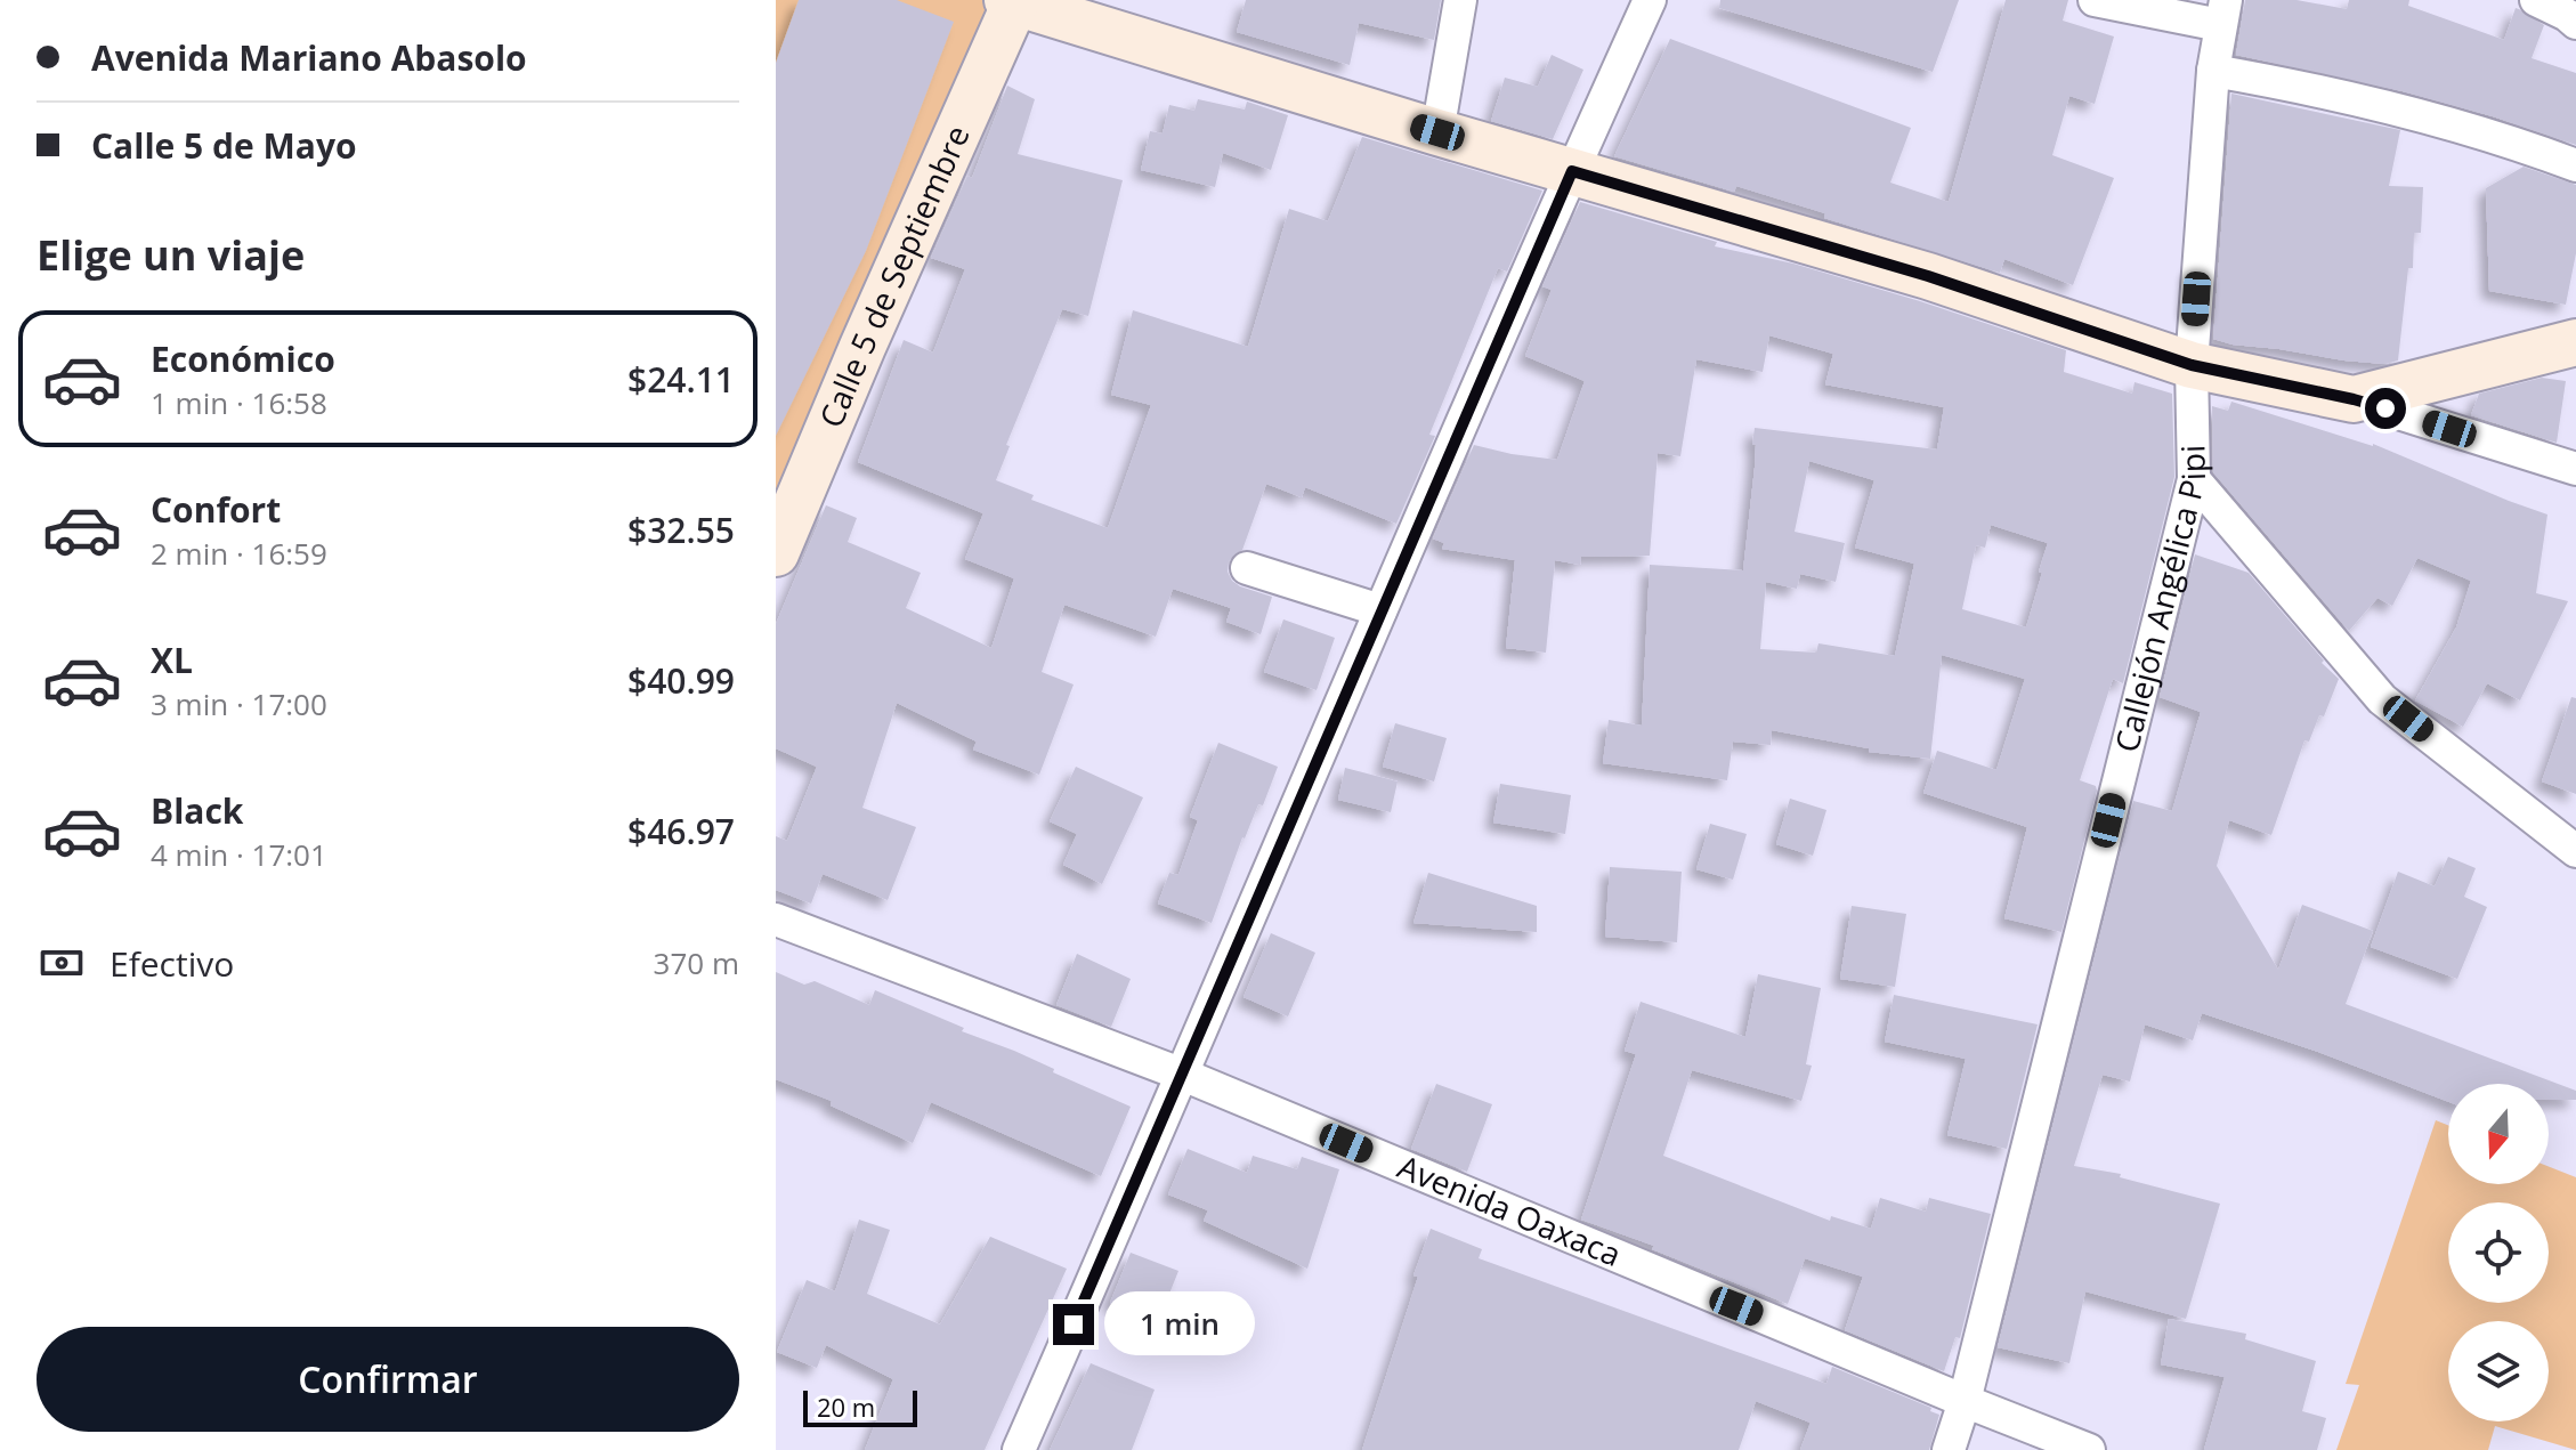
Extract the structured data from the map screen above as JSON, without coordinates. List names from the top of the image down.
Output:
{
  "streets": {
    "street": ["Calle 5 de Septiembre", "Callejón Angélica Pipi", "Avenida Oaxaca"]
  },
  "crossings": [
    ["Callejón Angélica Pipi", "Avenida Oaxaca"]
  ],
  "scale_bar": "20 m",
  "north": "bottom",
  "page": {
    "banner": ["Avenida Mariano Abasolo", "Calle 5 de Mayo"],
    "heading": "Elige un viaje",
    "list": [
      {
        "name": "Económico",
        "note": "1 min · 16:58",
        "value": "$24.11"
      },
      {
        "name": "Confort",
        "note": "2 min · 16:59",
        "value": "$32.55"
      },
      {
        "name": "XL",
        "note": "3 min · 17:00",
        "value": "$40.99"
      },
      {
        "name": "Black",
        "note": "4 min · 17:01",
        "value": "$46.97"
      }
    ],
    "pay": ["Efectivo", "370 m"],
    "bubble": "1 min",
    "buttons": "Confirmar",
    "scale": "20 m"
  }
}
